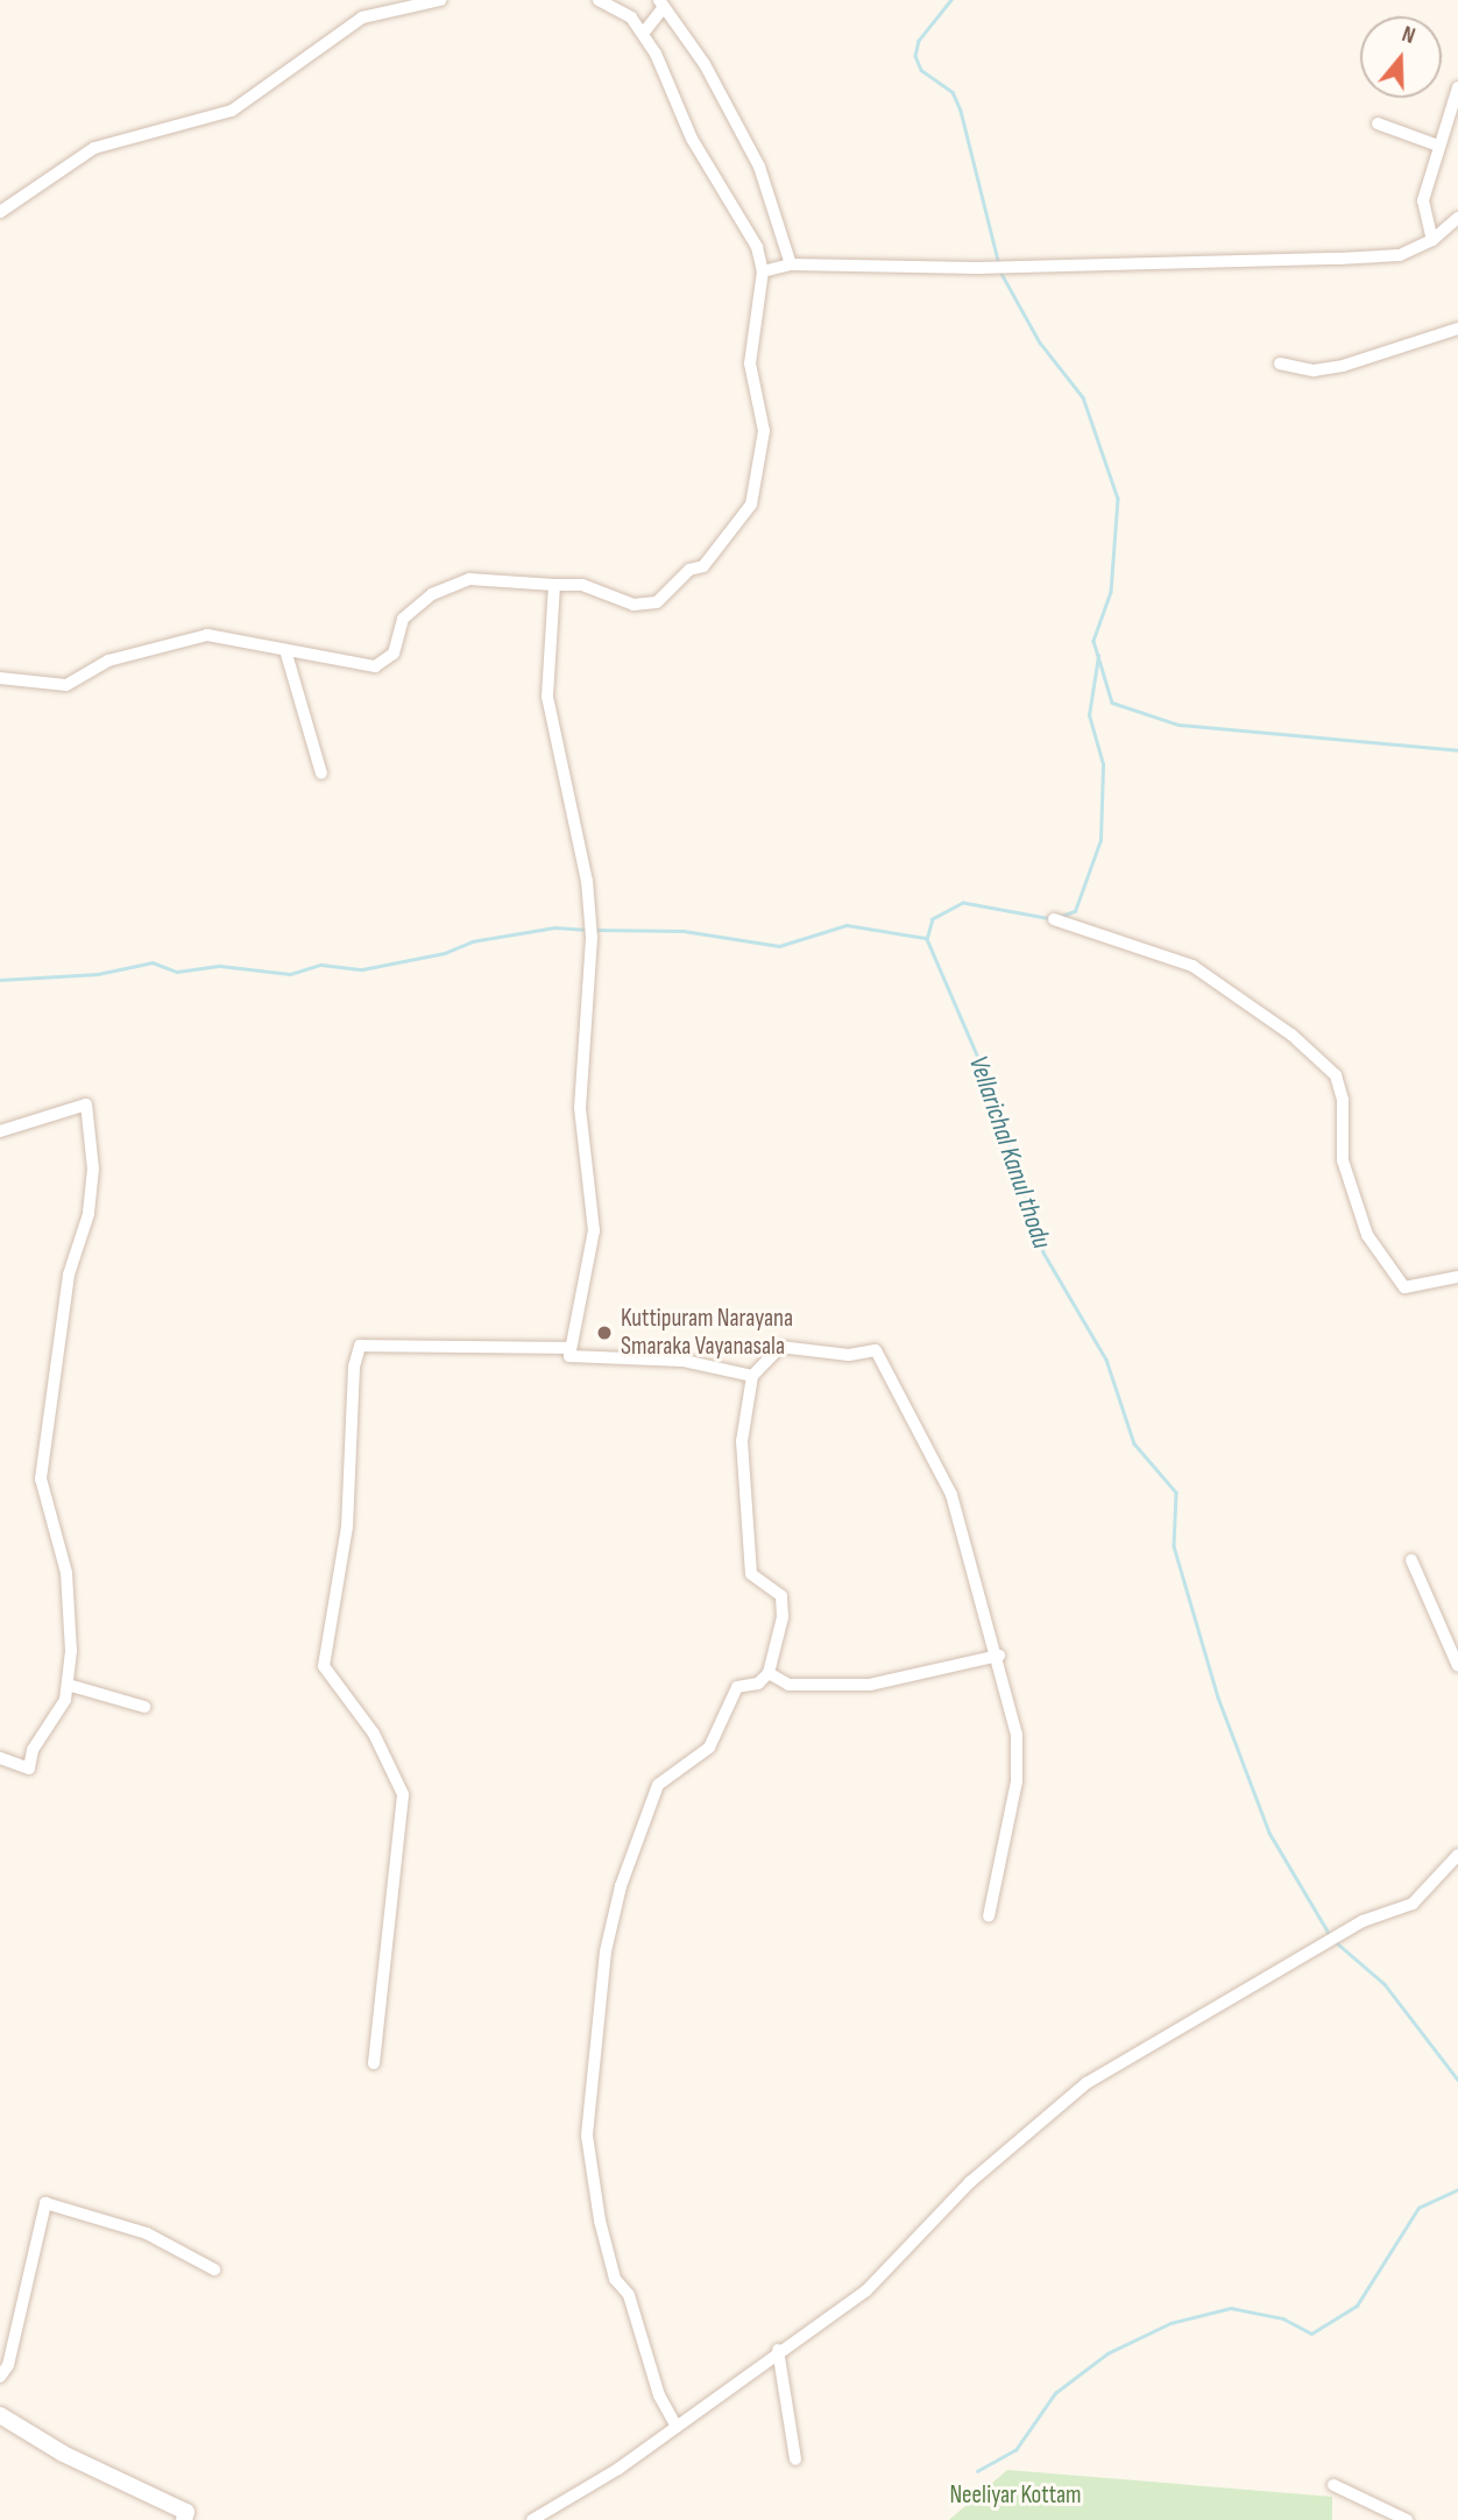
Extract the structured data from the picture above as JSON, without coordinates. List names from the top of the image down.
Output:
{
  "water": ["Vellarichal Kanul thodu"],
  "parks": ["Neeliyar Kottam"],
  "places": ["Kuttipuram Narayana Smaraka Vayanasala"],
  "north": "top"
}
